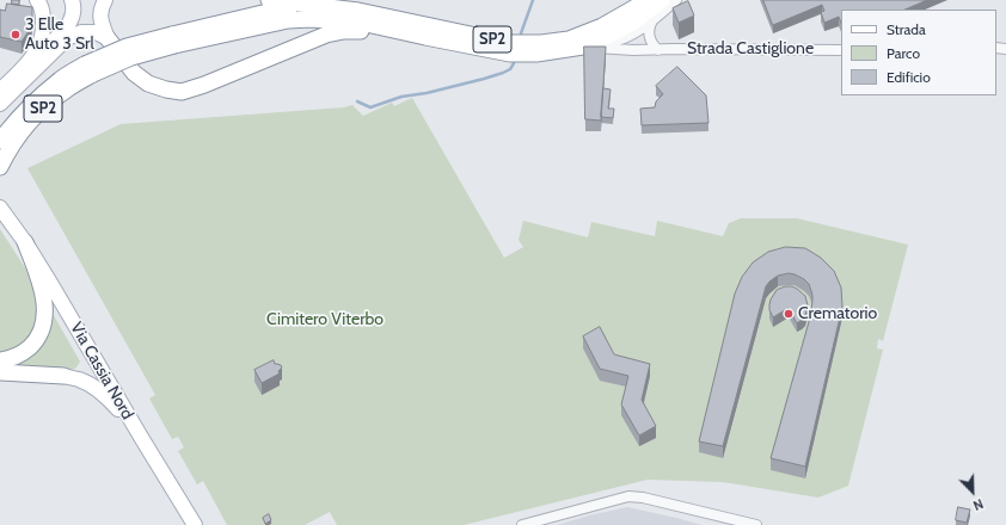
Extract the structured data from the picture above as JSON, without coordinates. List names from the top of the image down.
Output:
{
  "streets": {
    "highway": ["SP2"],
    "main road": ["Via Cassia Nord"],
    "street": ["Strada Castiglione"]
  },
  "crossings": [
    ["SP2", "Strada Castiglione"]
  ],
  "parks": ["Cimitero Viterbo"],
  "places": ["3 Elle Auto 3 Srl", "Crematorio"],
  "legend": ["Strada", "Parco", "Edificio"],
  "north": "bottom right"
}
